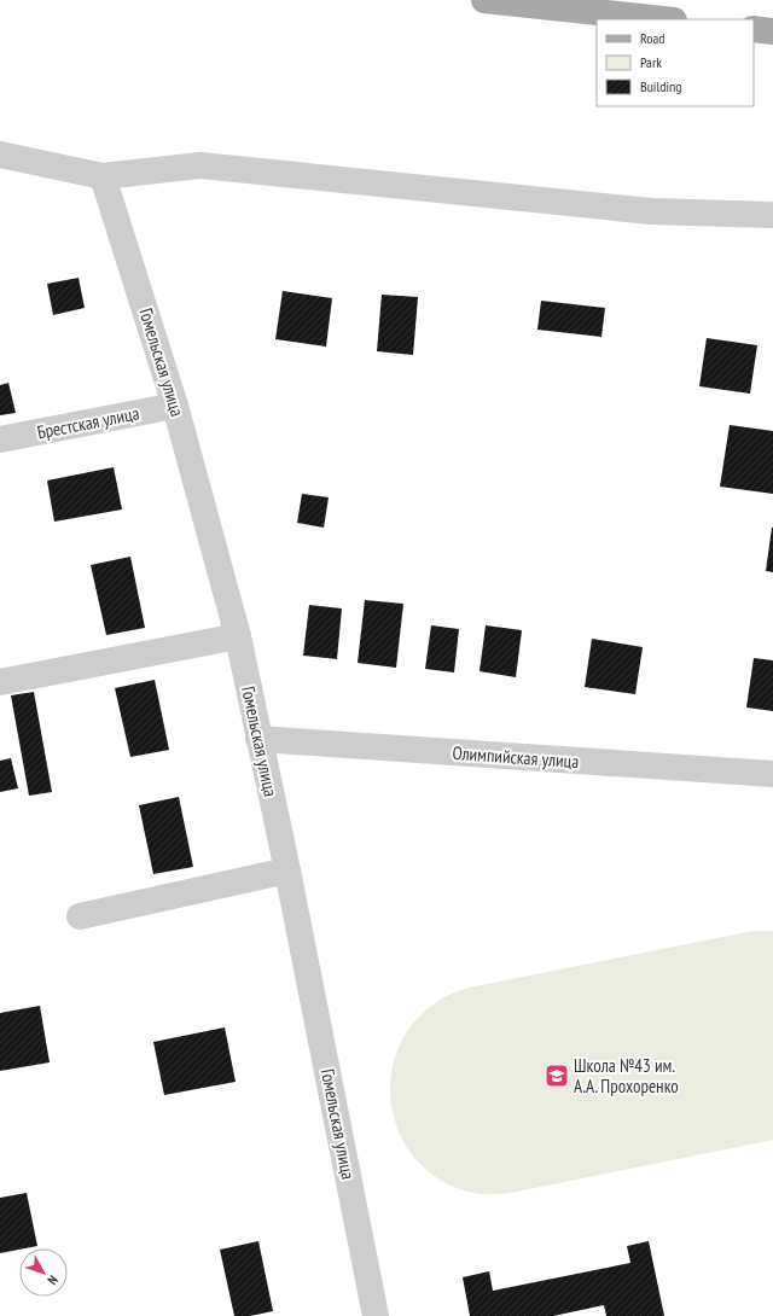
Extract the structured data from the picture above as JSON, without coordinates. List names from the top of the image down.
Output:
{
  "streets": {
    "street": ["Гомельская улица", "Брестская улица", "Олимпийская улица"]
  },
  "crossings": [
    ["Гомельская улица", "Брестская улица"],
    ["Гомельская улица", "Олимпийская улица"]
  ],
  "places": {
    "school or university": ["Школа №43 им. А.А. Прохоренко"]
  },
  "legend": ["Road", "Park", "Building"],
  "north": "bottom right"
}
